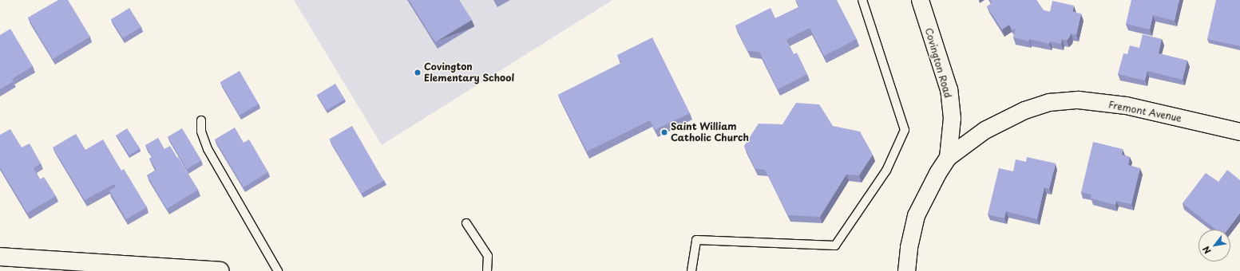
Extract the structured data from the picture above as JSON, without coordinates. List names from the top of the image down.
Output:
{
  "streets": {
    "street": ["Covington Road", "Fremont Avenue"]
  },
  "crossings": [
    ["Covington Road", "Fremont Avenue"]
  ],
  "places": ["Covington Elementary School", "Saint William Catholic Church"],
  "north": "bottom left"
}
